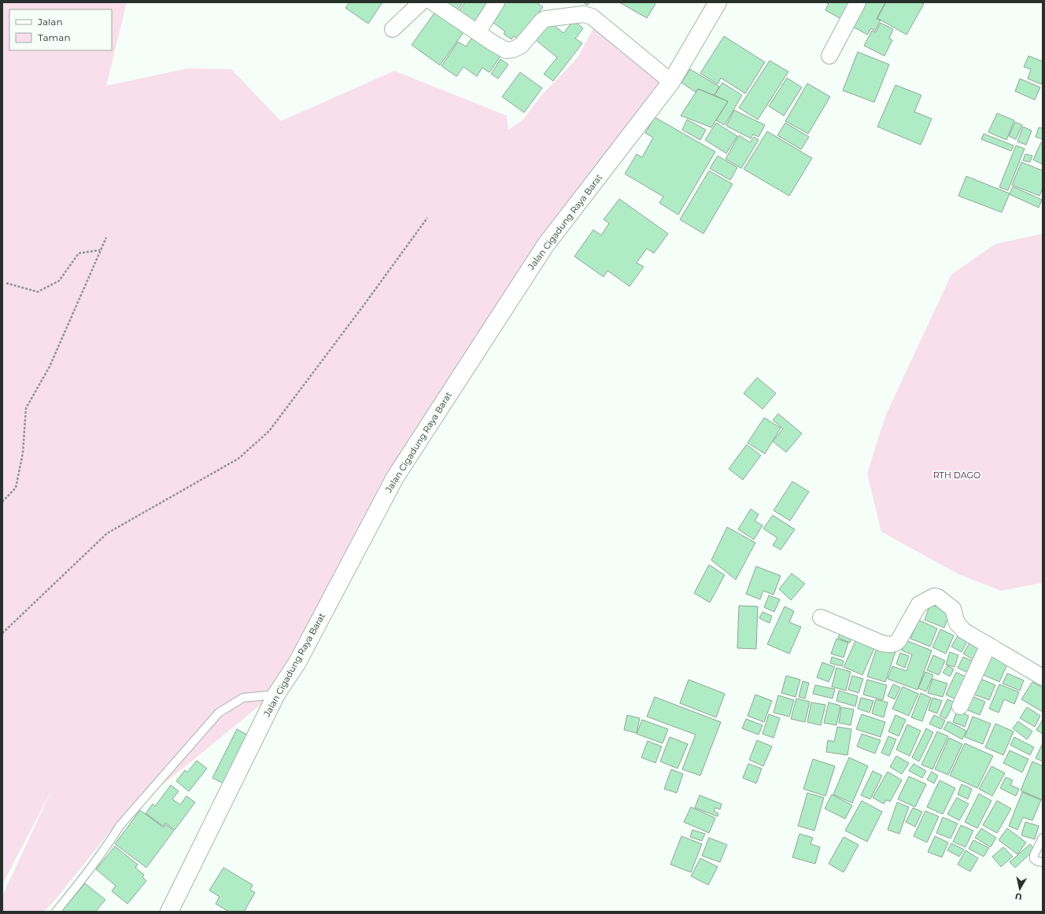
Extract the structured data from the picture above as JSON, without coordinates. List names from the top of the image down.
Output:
{
  "streets": {
    "street": ["Jalan Cigadung Raya Barat"]
  },
  "parks": ["RTH DAGO"],
  "legend": ["Jalan", "Taman"],
  "north": "bottom"
}
